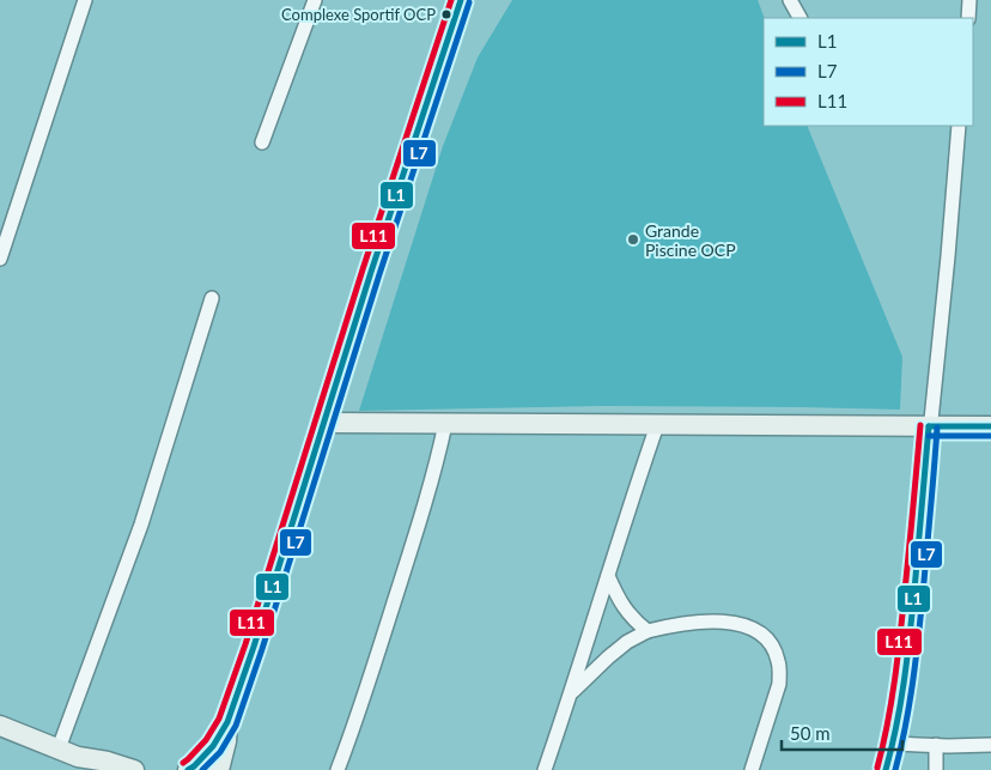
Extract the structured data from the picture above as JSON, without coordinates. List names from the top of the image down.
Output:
{
  "places": ["Complexe Sportif OCP", "Grande Piscine OCP"],
  "lines": ["transit line L1", "transit line L11", "transit line L7"],
  "legend": ["L1", "L7", "L11"],
  "scale_bar": "50 m"
}
